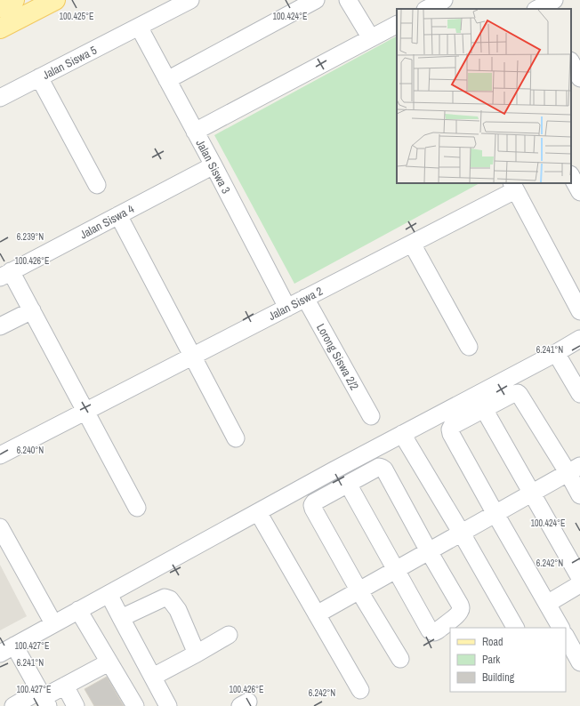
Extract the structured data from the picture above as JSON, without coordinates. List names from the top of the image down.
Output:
{
  "streets": {
    "street": [
      "Jalan Siswa 5",
      "Jalan Siswa 3",
      "Jalan Siswa 4",
      "Jalan Siswa 2",
      "Lorong Siswa 2/2"
    ]
  },
  "crossings": [
    ["Jalan Siswa 5", "Jalan Siswa 3"],
    ["Jalan Siswa 3", "Jalan Siswa 4"],
    ["Jalan Siswa 3", "Jalan Siswa 2"],
    ["Jalan Siswa 2", "Lorong Siswa 2/2"]
  ],
  "legend": ["Road", "Park", "Building"],
  "coordinates": [
    "100.425°E",
    "100.424°E",
    "6.239°N",
    "100.426°E",
    "6.241°N",
    "6.240°N",
    "6.242°N",
    "100.427°E"
  ]
}
